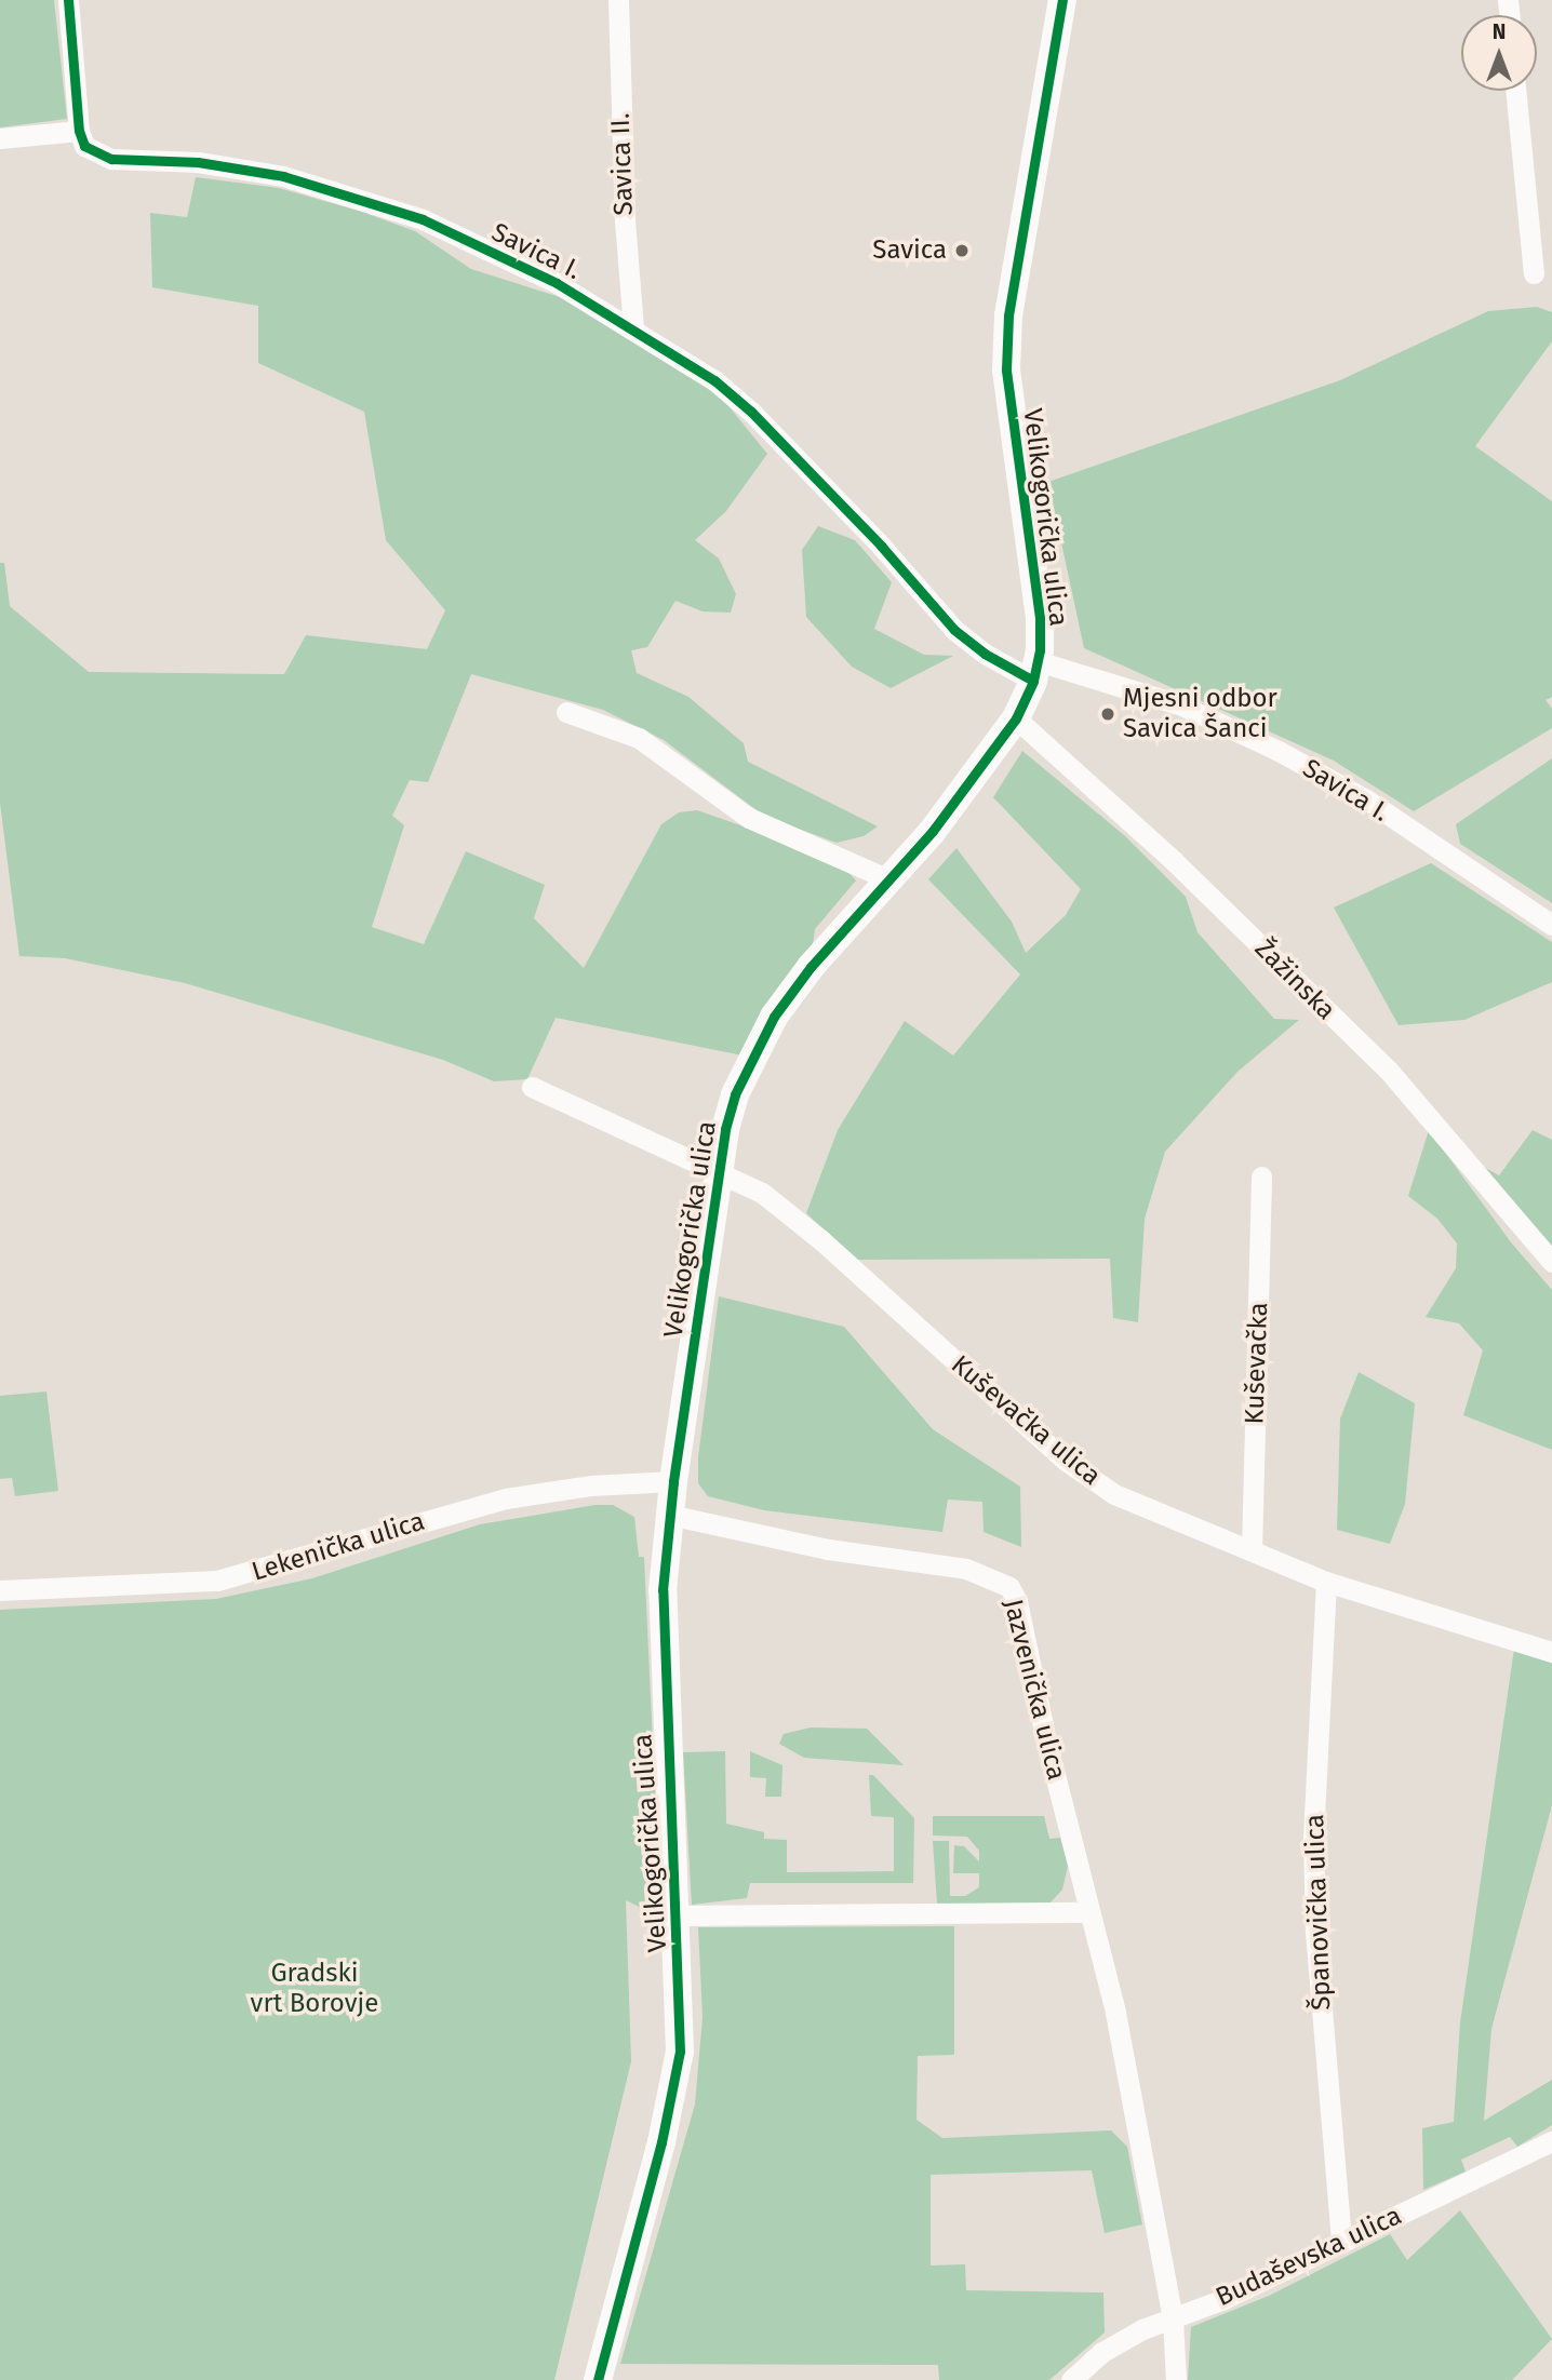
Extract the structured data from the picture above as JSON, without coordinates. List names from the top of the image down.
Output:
{
  "streets": {
    "street": [
      "Savica II.",
      "Savica I.",
      "Velikogorička ulica",
      "Žažinska",
      "Kuševačka",
      "Kuševačka ulica",
      "Lekenička ulica",
      "Jazvenička ulica",
      "Španovička ulica",
      "Budaševska ulica"
    ]
  },
  "crossings": [
    ["Savica II.", "Savica I."],
    ["Savica I.", "Velikogorička ulica"],
    ["Velikogorička ulica", "Žažinska"],
    ["Velikogorička ulica", "Kuševačka ulica"],
    ["Velikogorička ulica", "Lekenička ulica"],
    ["Velikogorička ulica", "Jazvenička ulica"],
    ["Kuševačka", "Kuševačka ulica"],
    ["Kuševačka ulica", "Španovička ulica"],
    ["Jazvenička ulica", "Budaševska ulica"],
    ["Španovička ulica", "Budaševska ulica"]
  ],
  "parks": ["Gradski vrt Borovje"],
  "places": ["Savica", "Mjesni odbor Savica Šanci"],
  "north": "top"
}
